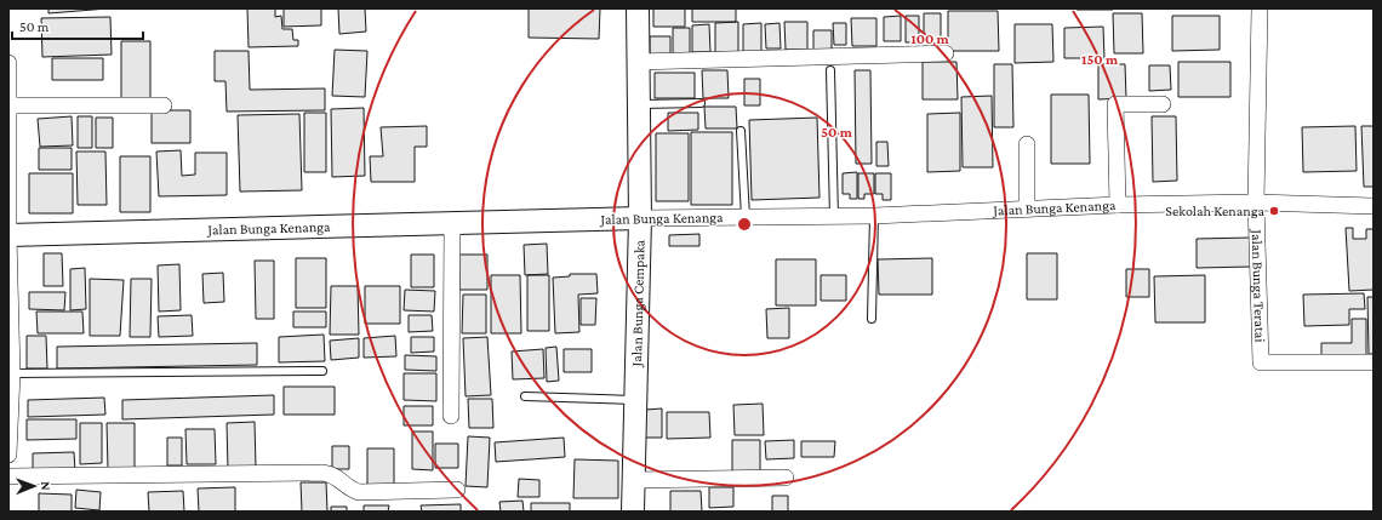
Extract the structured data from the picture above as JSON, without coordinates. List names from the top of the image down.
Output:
{
  "streets": {
    "street": ["Jalan Bunga Kenanga", "Jalan Bunga Teratai", "Jalan Bunga Cempaka"]
  },
  "crossings": [
    ["Jalan Bunga Kenanga", "Jalan Bunga Teratai"],
    ["Jalan Bunga Kenanga", "Jalan Bunga Cempaka"]
  ],
  "places": ["Sekolah Kenanga"],
  "scale_bar": "50 m",
  "north": "right",
  "rings": ["100 m", "150 m", "50 m"]
}
